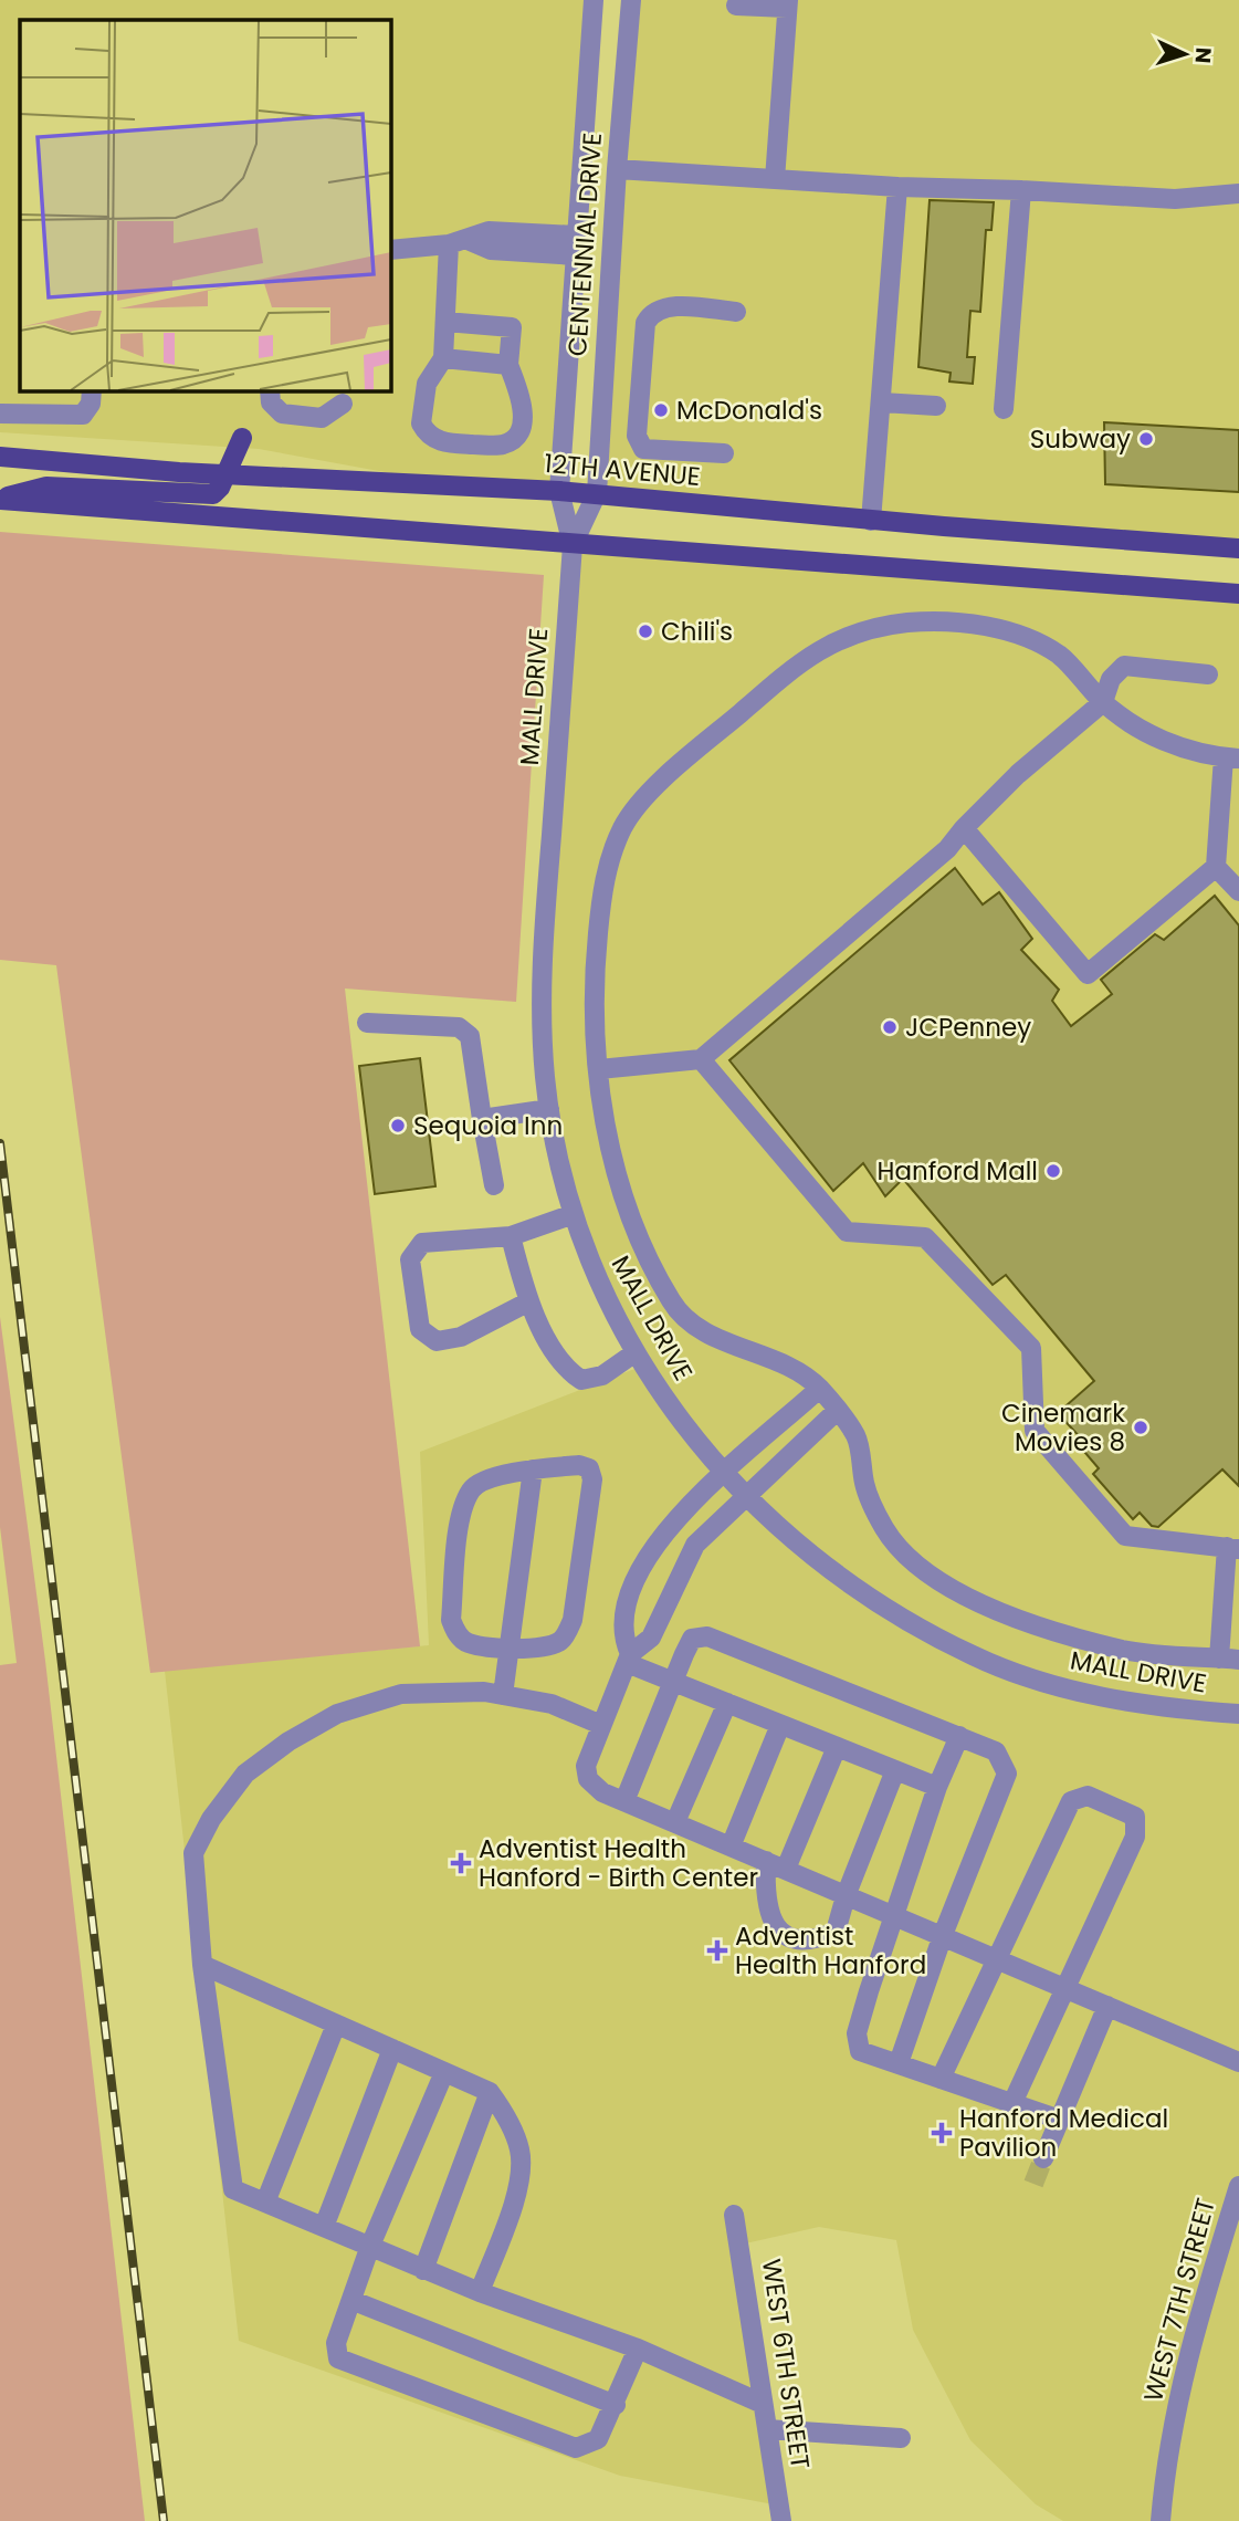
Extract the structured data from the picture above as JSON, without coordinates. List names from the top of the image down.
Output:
{
  "streets": {
    "main road": ["12TH AVENUE"],
    "street": [
      "CENTENNIAL DRIVE",
      "MALL DRIVE",
      "WEST 7TH STREET",
      "WEST 6TH STREET"
    ]
  },
  "crossings": [
    ["CENTENNIAL DRIVE", "12TH AVENUE"],
    ["CENTENNIAL DRIVE", "MALL DRIVE"],
    ["12TH AVENUE", "MALL DRIVE"]
  ],
  "places": {
    "other": [
      "McDonald's",
      "Subway",
      "Chili's",
      "JCPenney",
      "Sequoia Inn",
      "Hanford Mall",
      "Cinemark Movies 8"
    ],
    "health": ["Adventist Health Hanford - Birth Center", "Adventist Health Hanford", "Hanford Medical Pavilion"]
  },
  "north": "right"
}
